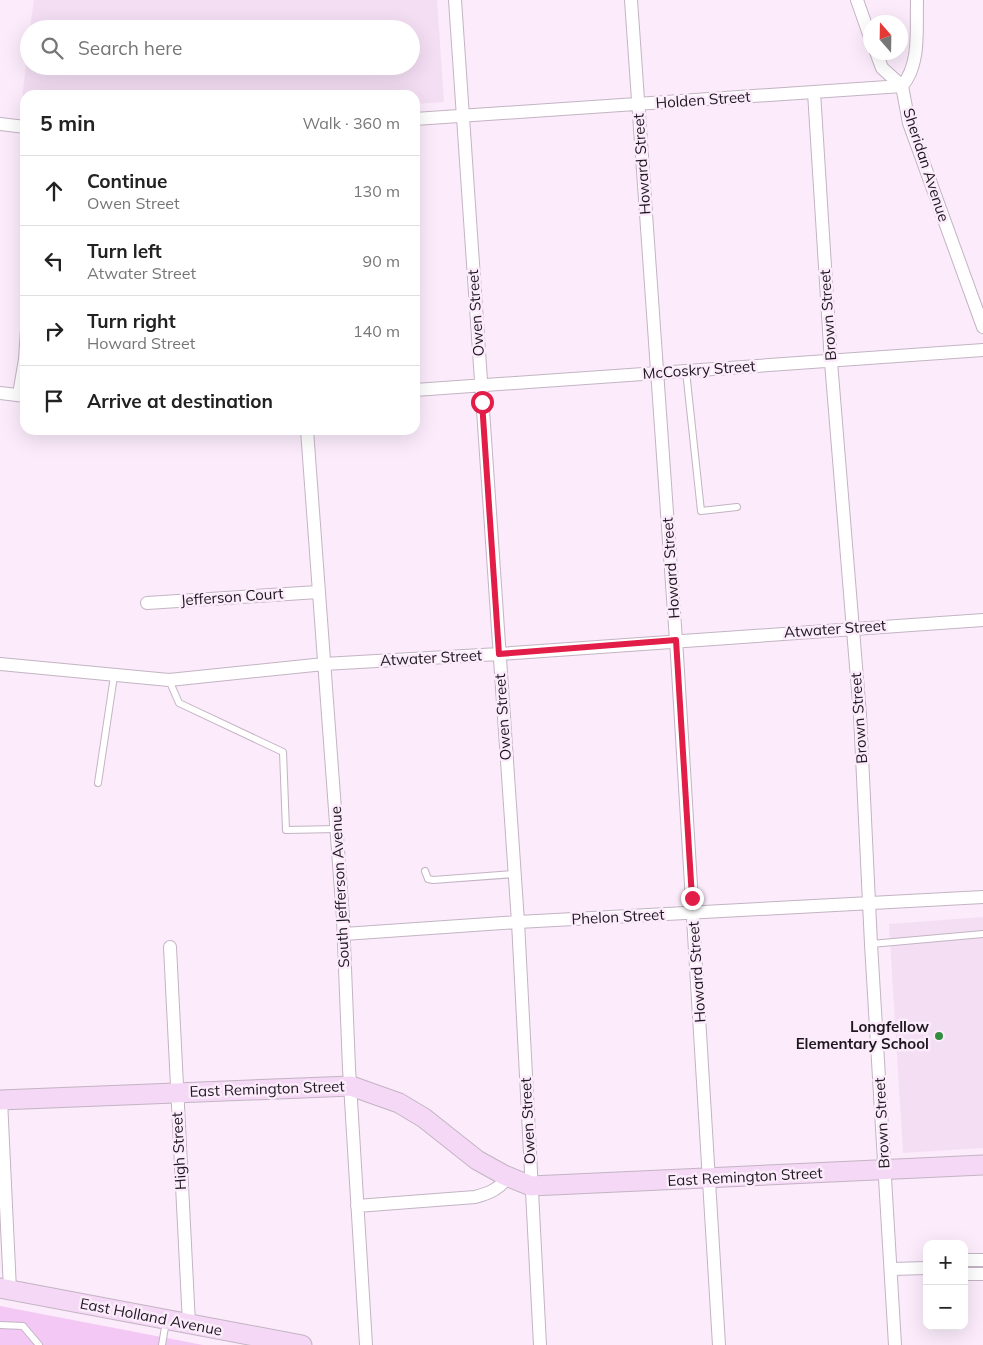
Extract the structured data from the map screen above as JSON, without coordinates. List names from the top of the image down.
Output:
{
  "streets": {
    "main road": ["East Remington Street", "East Holland Avenue"],
    "street": [
      "Holden Street",
      "Howard Street",
      "Sheridan Avenue",
      "Owen Street",
      "Brown Street",
      "McCoskry Street",
      "Jefferson Court",
      "Atwater Street",
      "South Jefferson Avenue",
      "Phelon Street",
      "High Street"
    ]
  },
  "crossings": [
    ["Holden Street", "Howard Street"],
    ["Holden Street", "Sheridan Avenue"],
    ["Holden Street", "Owen Street"],
    ["Holden Street", "Brown Street"],
    ["Howard Street", "McCoskry Street"],
    ["Howard Street", "Atwater Street"],
    ["Howard Street", "Phelon Street"],
    ["Howard Street", "East Remington Street"],
    ["Owen Street", "McCoskry Street"],
    ["Owen Street", "Atwater Street"],
    ["Owen Street", "Phelon Street"],
    ["Owen Street", "East Remington Street"],
    ["Brown Street", "McCoskry Street"],
    ["Brown Street", "Atwater Street"],
    ["Brown Street", "Phelon Street"],
    ["Brown Street", "East Remington Street"],
    ["Jefferson Court", "South Jefferson Avenue"],
    ["Atwater Street", "South Jefferson Avenue"],
    ["South Jefferson Avenue", "Phelon Street"],
    ["South Jefferson Avenue", "East Remington Street"],
    ["East Remington Street", "High Street"],
    ["High Street", "East Holland Avenue"]
  ],
  "places": ["Longfellow Elementary School"],
  "north": "top",
  "page": {
    "search": "Search here",
    "heading": ["5 min", "Walk · 360 m"],
    "list": [
      ["Continue", "Owen Street", "130 m"],
      ["Turn left", "Atwater Street", "90 m"],
      ["Turn right", "Howard Street", "140 m"],
      "Arrive at destination"
    ],
    "map_buttons": ["+", "−"]
  }
}
